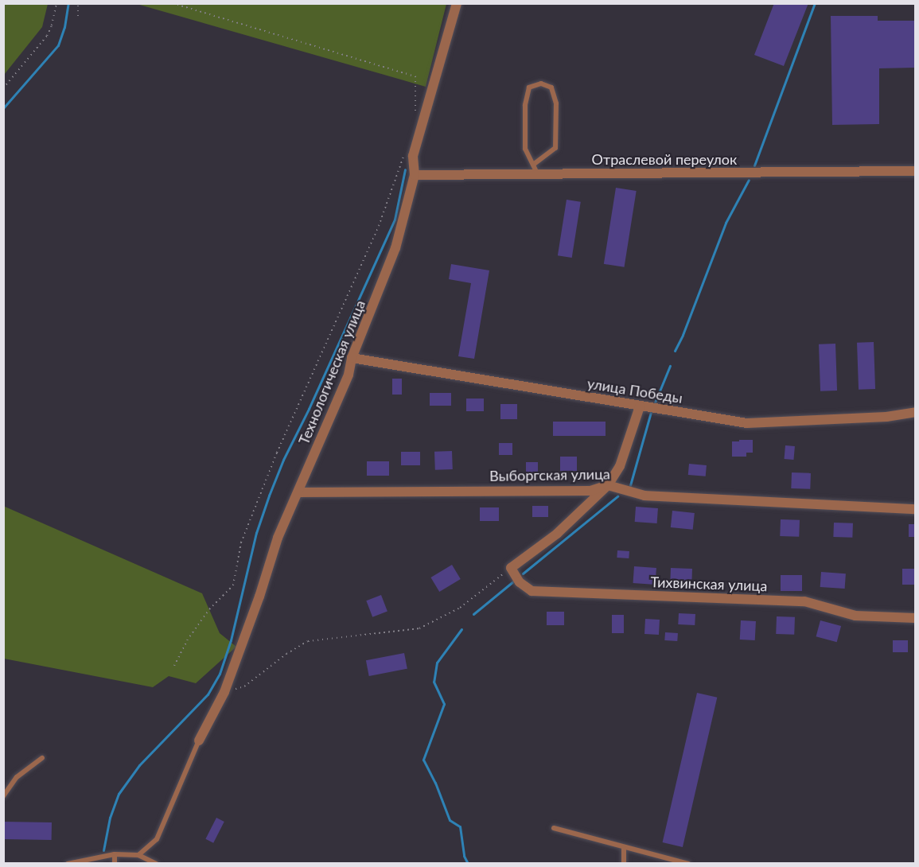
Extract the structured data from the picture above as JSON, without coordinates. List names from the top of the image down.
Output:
{
  "streets": {
    "street": [
      "Отраслевой переулок",
      "Технологическая улица",
      "улица Победы",
      "Выборгская улица",
      "Тихвинская улица"
    ]
  },
  "crossings": [
    ["Отраслевой переулок", "Технологическая улица"],
    ["Технологическая улица", "улица Победы"],
    ["Технологическая улица", "Выборгская улица"]
  ]
}
